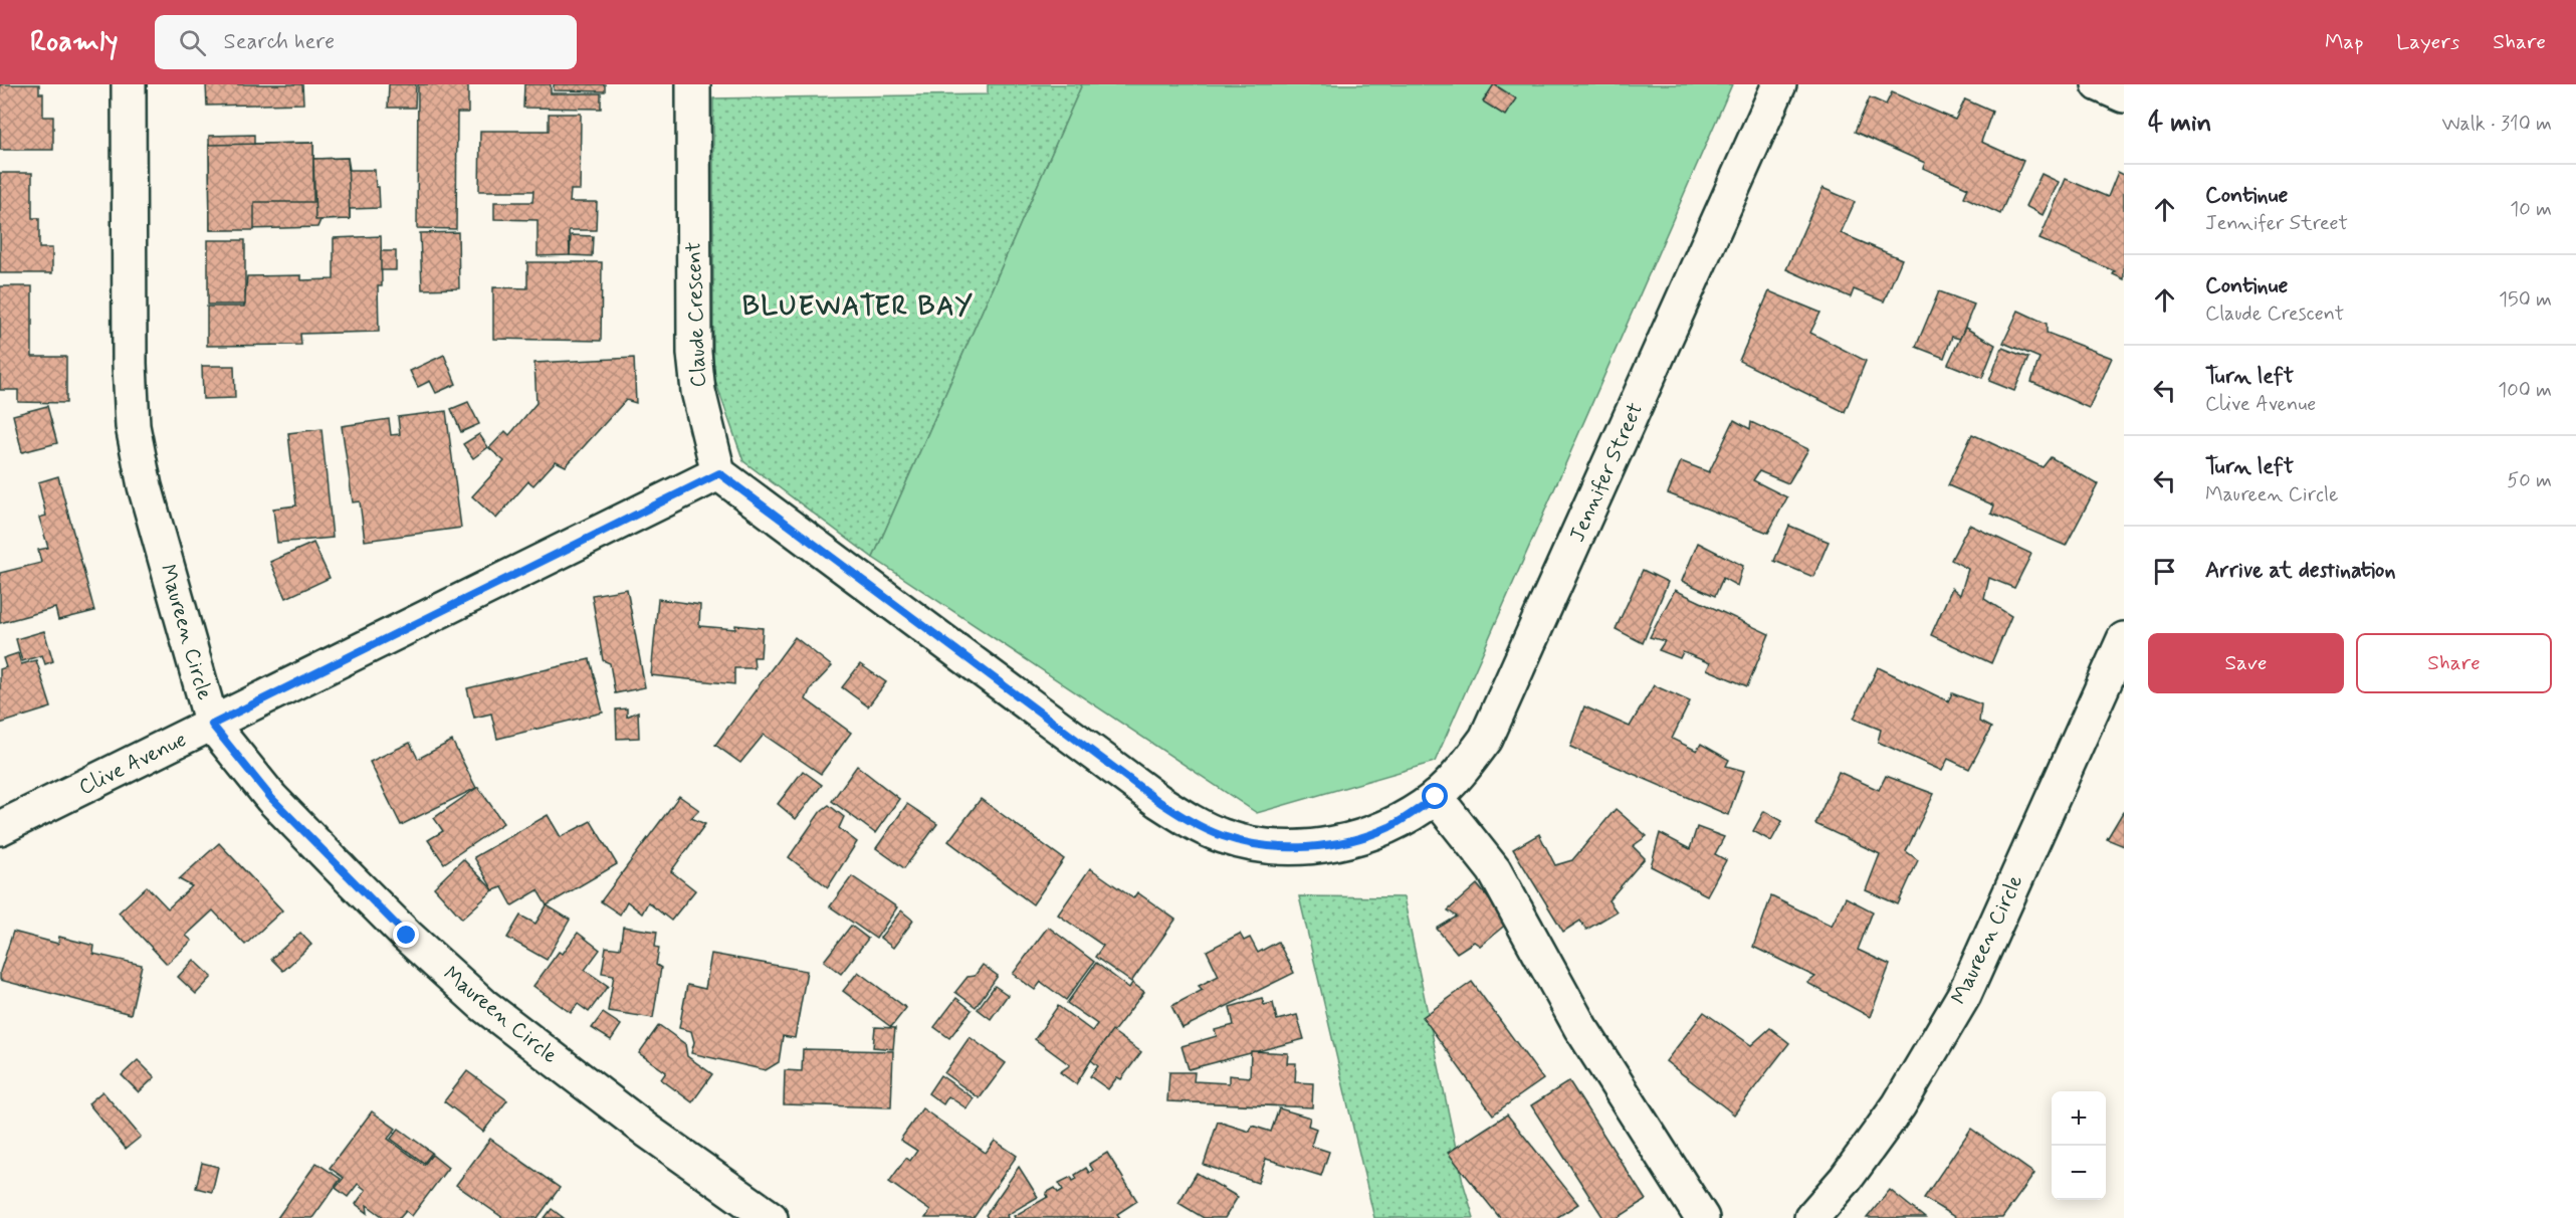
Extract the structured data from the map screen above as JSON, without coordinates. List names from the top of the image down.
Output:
{
  "streets": {
    "street": [
      "Claude Crescent",
      "Jennifer Street",
      "Maureen Circle",
      "Clive Avenue"
    ]
  },
  "crossings": [
    ["Claude Crescent", "Jennifer Street"],
    ["Claude Crescent", "Clive Avenue"],
    ["Jennifer Street", "Clive Avenue"],
    ["Maureen Circle", "Clive Avenue"]
  ],
  "districts": ["BLUEWATER BAY"],
  "page": {
    "header": "Roamly",
    "search": "Search here",
    "nav": ["Map", "Layers", "Share"],
    "heading": ["4 min", "Walk · 310 m"],
    "list": [
      ["Continue", "Jennifer Street", "10 m"],
      ["Continue", "Claude Crescent", "150 m"],
      ["Turn left", "Clive Avenue", "100 m"],
      ["Turn left", "Maureen Circle", "50 m"],
      "Arrive at destination"
    ],
    "buttons": ["Save", "Share"],
    "map_buttons": ["+", "−"]
  }
}
